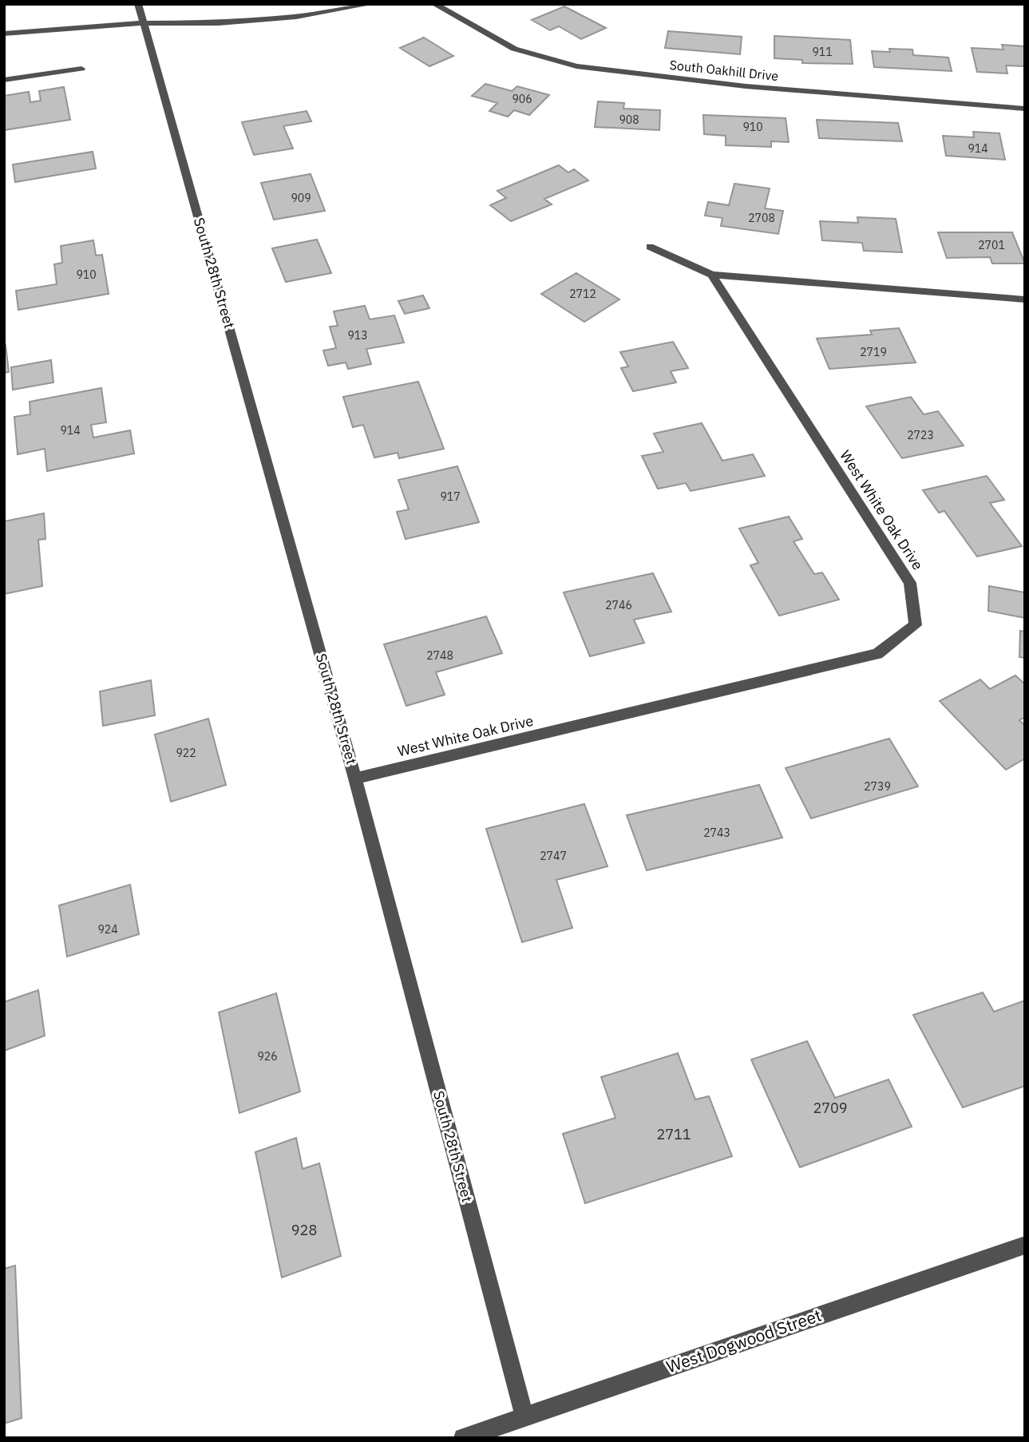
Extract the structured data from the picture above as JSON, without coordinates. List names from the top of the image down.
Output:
{
  "streets": {
    "street": [
      "South Oakhill Drive",
      "South 28th Street",
      "West White Oak Drive",
      "West Dogwood Street"
    ]
  },
  "crossings": [
    ["South 28th Street", "West White Oak Drive"],
    ["South 28th Street", "West Dogwood Street"]
  ],
  "house_numbers": [
    "911",
    "906",
    "908",
    "910",
    "914",
    "909",
    "2708",
    "2701",
    "910",
    "2712",
    "913",
    "2719",
    "914",
    "2723",
    "917",
    "2746",
    "2748",
    "922",
    "2739",
    "2743",
    "2747",
    "924",
    "926",
    "2709",
    "2711",
    "928"
  ]
}
